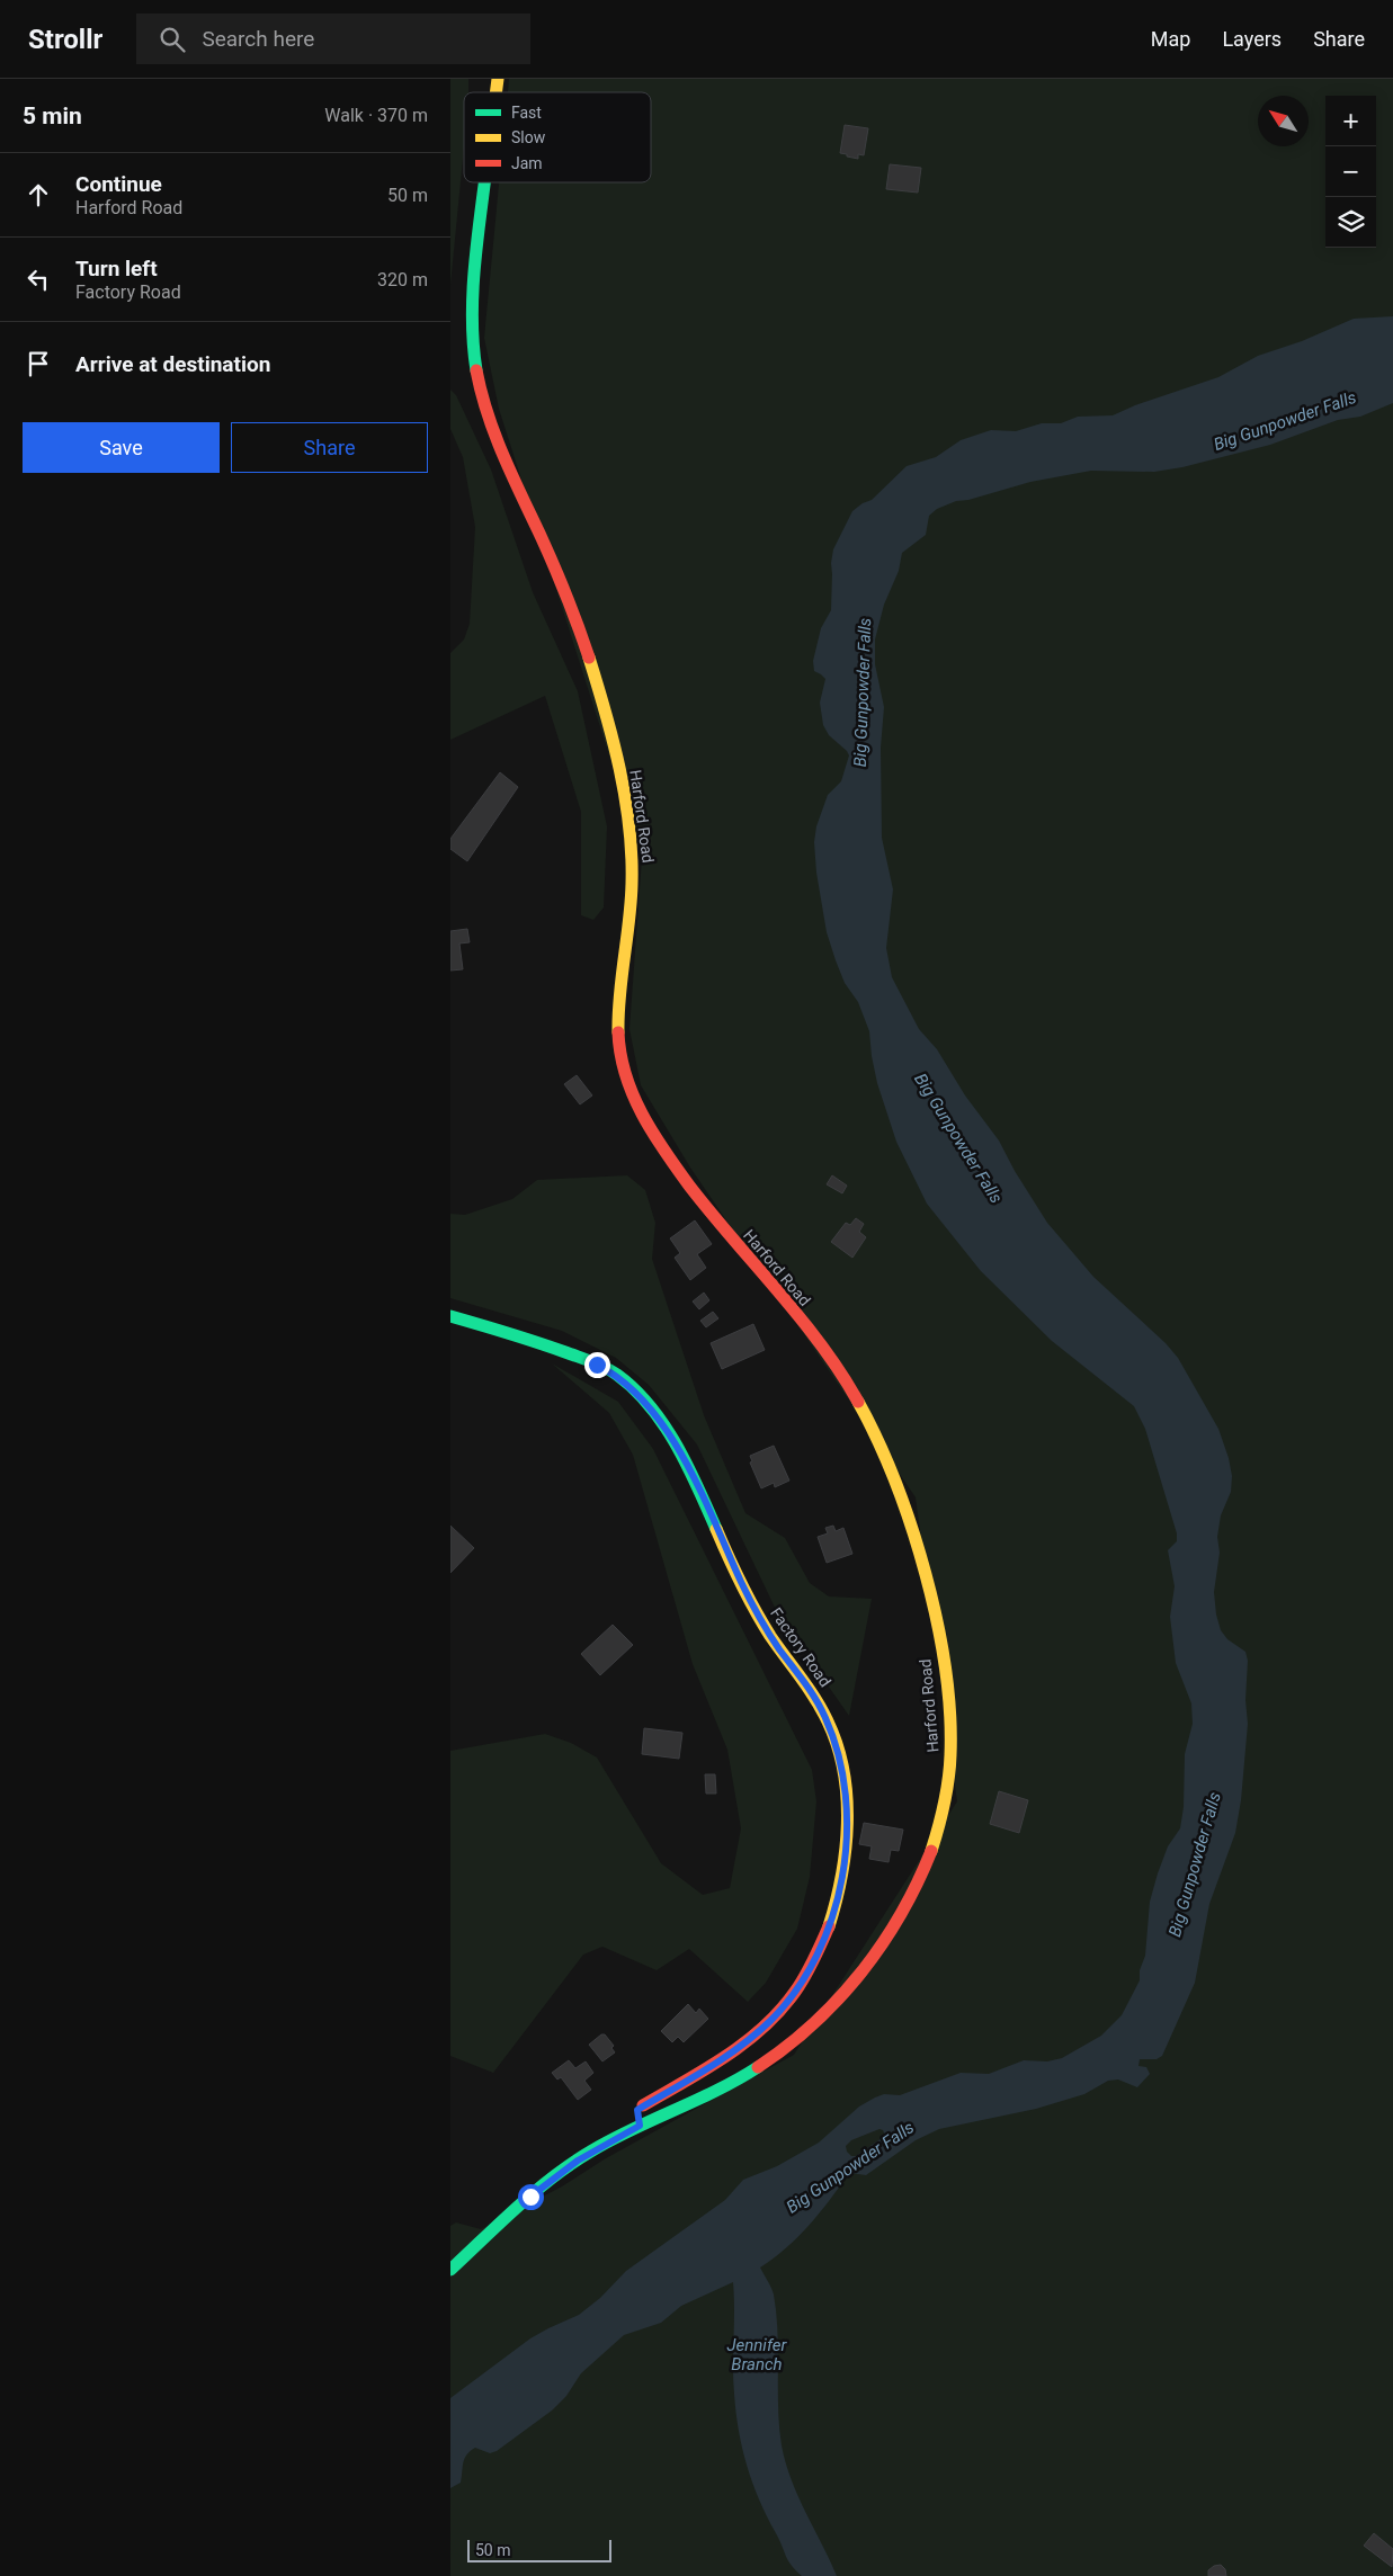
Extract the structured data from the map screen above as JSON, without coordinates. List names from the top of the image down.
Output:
{
  "streets": {
    "main road": ["Harford Road", "Factory Road"]
  },
  "crossings": [
    ["Harford Road", "Factory Road"]
  ],
  "water": ["Big Gunpowder Falls", "Jennifer Branch"],
  "legend": ["Fast", "Slow", "Jam"],
  "scale_bar": "50 m",
  "north": "top left",
  "page": {
    "header": "Strollr",
    "search": "Search here",
    "nav": ["Map", "Layers", "Share"],
    "heading": ["5 min", "Walk · 370 m"],
    "map_buttons": ["+", "−"],
    "list": [
      ["Continue", "Harford Road", "50 m"],
      ["Turn left", "Factory Road", "320 m"],
      "Arrive at destination"
    ],
    "buttons": ["Save", "Share"],
    "scale": "50 m"
  }
}
